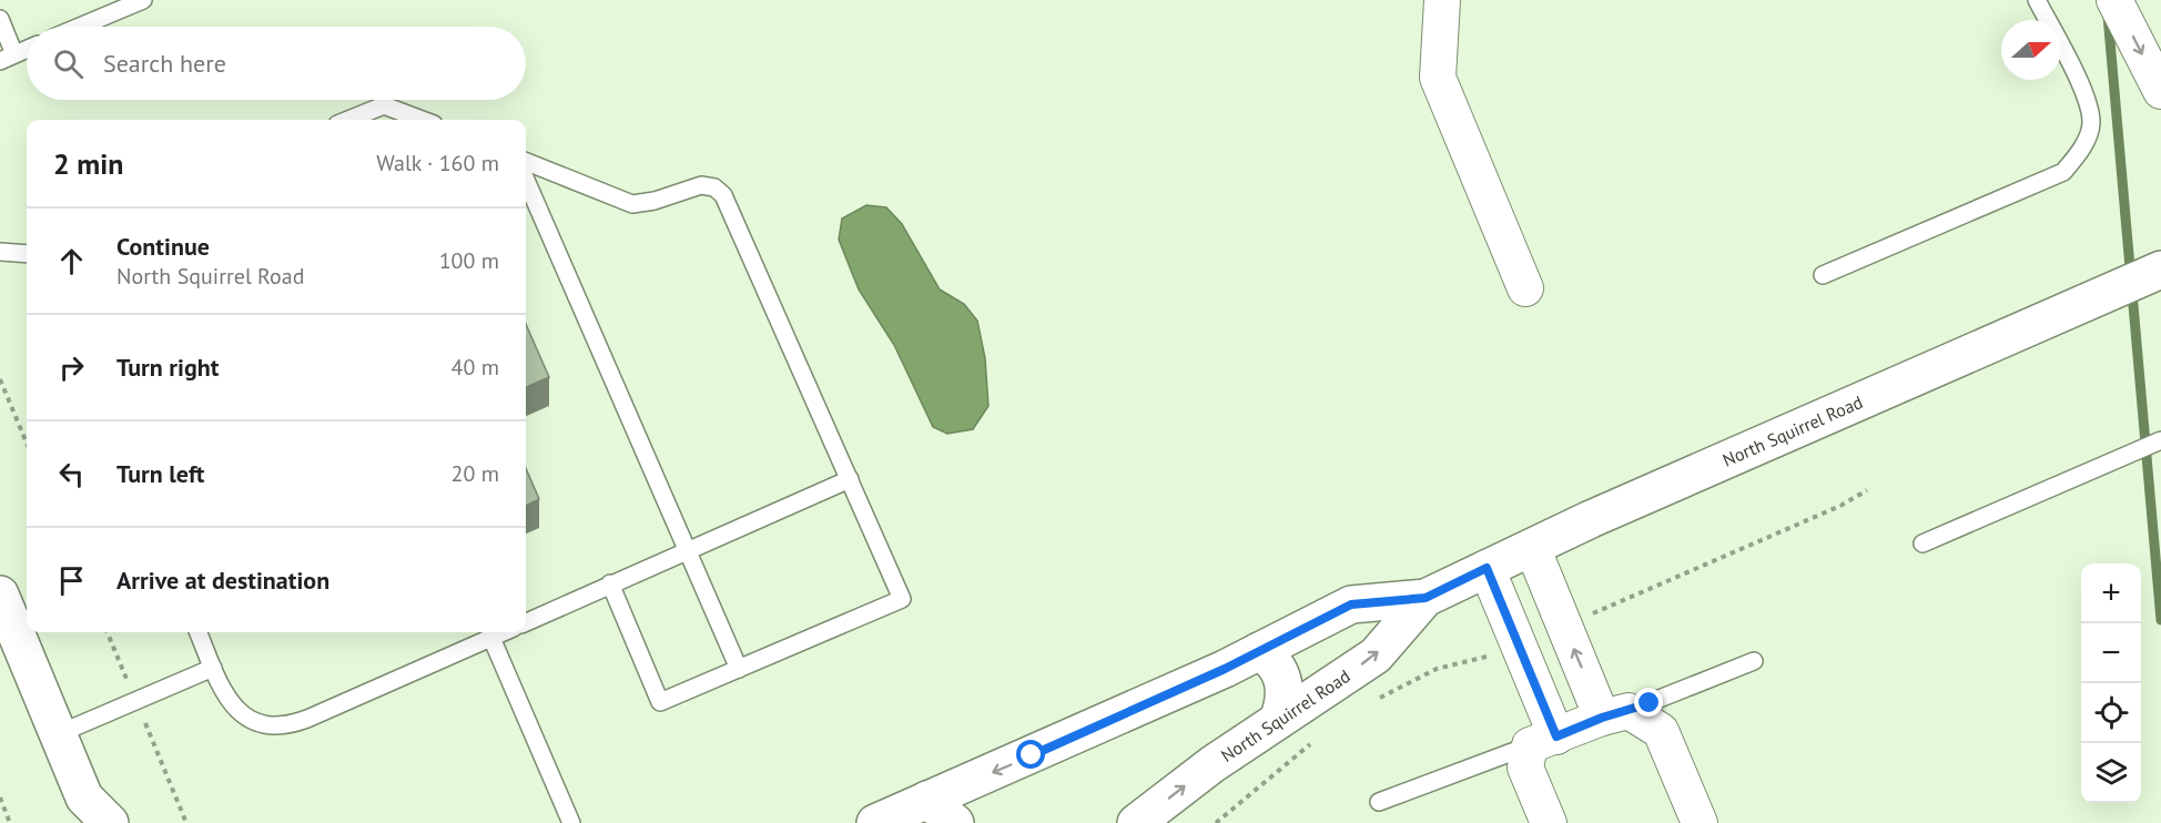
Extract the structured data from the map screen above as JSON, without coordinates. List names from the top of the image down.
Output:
{
  "streets": {
    "street": ["North Squirrel Road"]
  },
  "north": "right",
  "page": {
    "search": "Search here",
    "heading": ["2 min", "Walk · 160 m"],
    "list": [
      ["Continue", "North Squirrel Road", "100 m"],
      ["Turn right", "40 m"],
      ["Turn left", "20 m"],
      "Arrive at destination"
    ],
    "map_buttons": ["+", "−"]
  }
}
